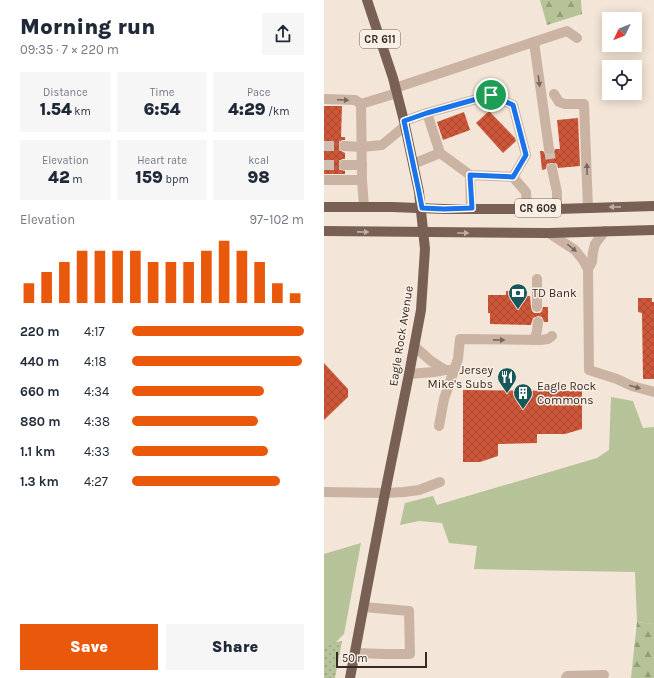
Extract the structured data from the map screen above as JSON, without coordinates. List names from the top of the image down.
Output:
{
  "streets": {
    "main road": ["CR 611", "CR 609", "Eagle Rock Avenue"]
  },
  "crossings": [
    ["CR 609", "Eagle Rock Avenue"]
  ],
  "places": {
    "bank": ["TD Bank"],
    "restaurant": ["Jersey Mike's Subs"],
    "building": ["Eagle Rock Commons"]
  },
  "scale_bar": "50 m",
  "north": "bottom left",
  "page": {
    "heading": ["Morning run", "09:35 · 7 × 220 m"],
    "stats": [
      ["Distance", "1.54 km"],
      ["Time", "6:54"],
      ["Pace", "4:29 /km"],
      ["Elevation", "42 m"],
      ["Heart rate", "159 bpm"],
      ["kcal", "98"]
    ],
    "chart": ["Elevation", "97–102 m"],
    "list": [
      {
        "name": "220 m",
        "note": "4:17"
      },
      {
        "name": "440 m",
        "note": "4:18"
      },
      {
        "name": "660 m",
        "note": "4:34"
      },
      {
        "name": "880 m",
        "note": "4:38"
      },
      {
        "name": "1.1 km",
        "note": "4:33"
      },
      {
        "name": "1.3 km",
        "note": "4:27"
      }
    ],
    "buttons": ["Save", "Share"],
    "scale": "50 m"
  }
}
